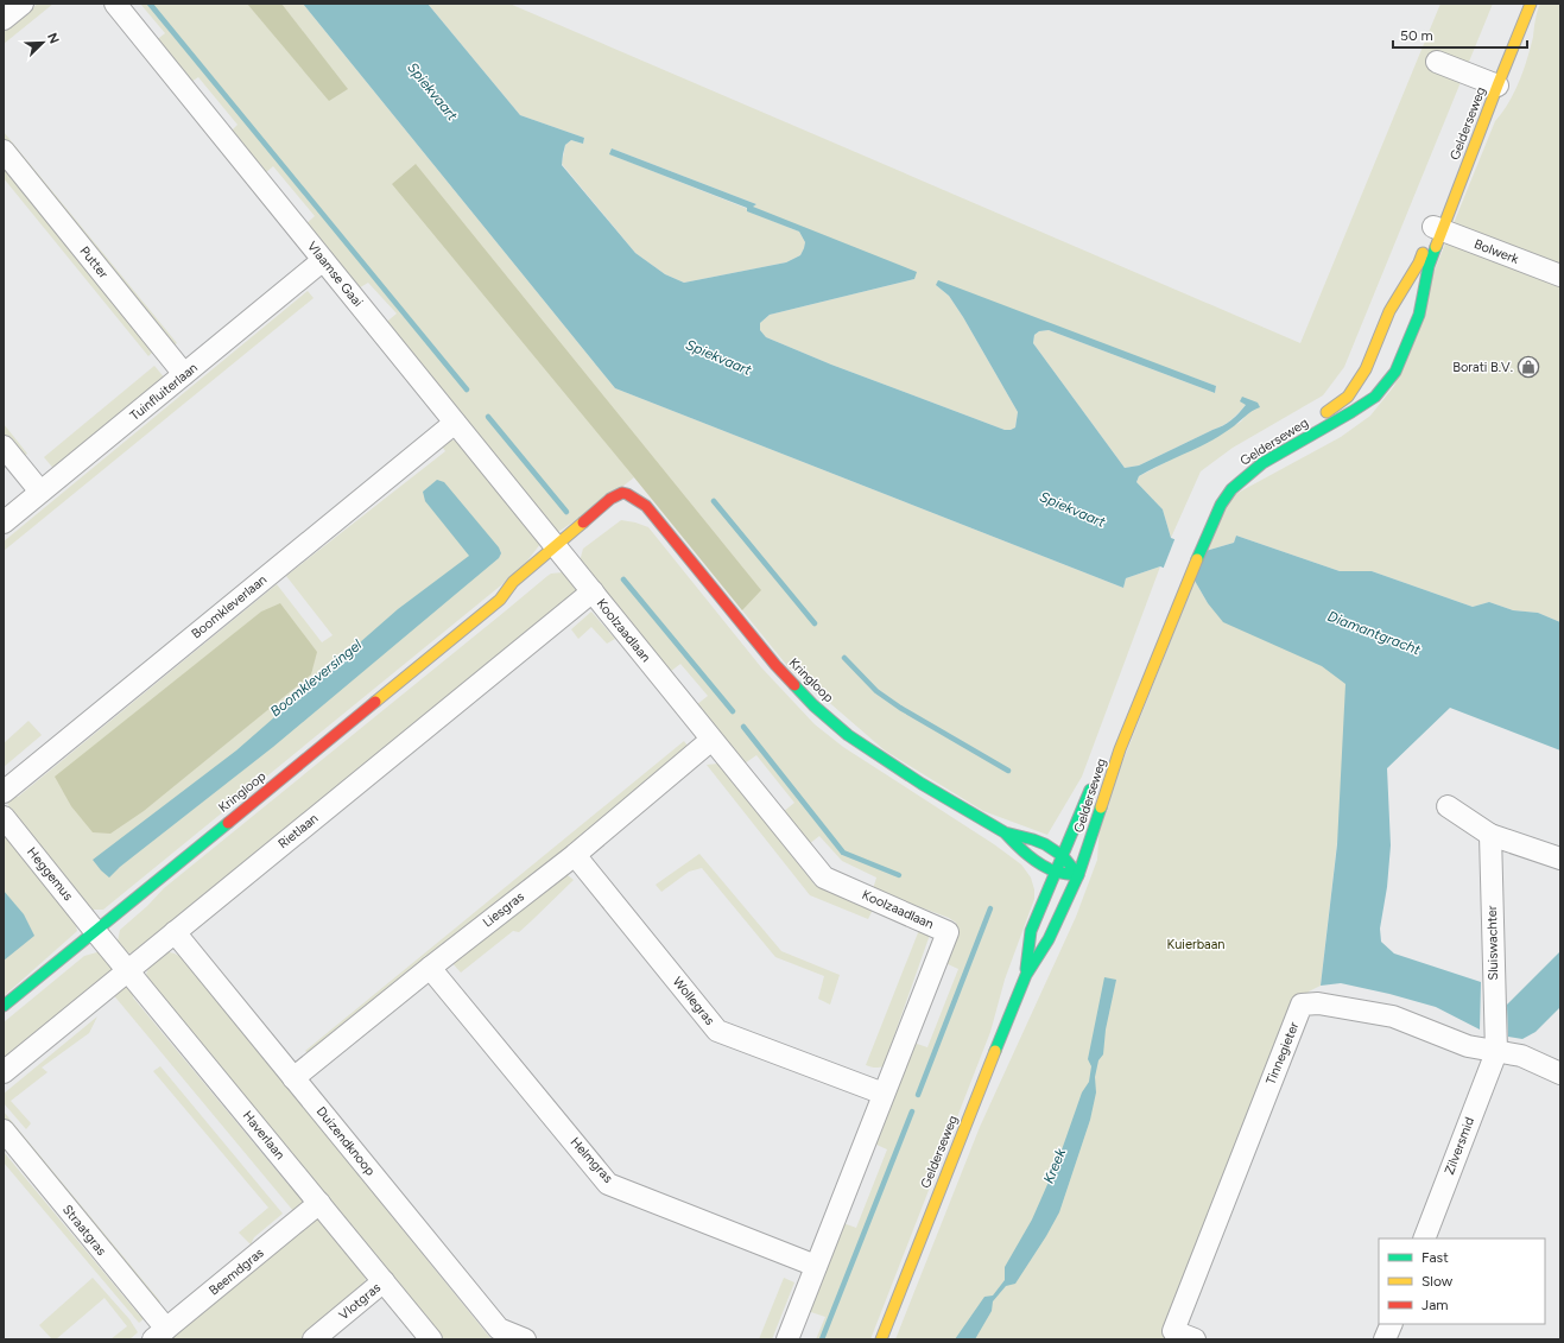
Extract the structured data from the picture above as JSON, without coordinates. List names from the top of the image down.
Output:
{
  "streets": {
    "street": [
      "Gelderseweg",
      "Bolwerk",
      "Putter",
      "Vlaamse Gaai",
      "Tuinfluiterlaan",
      "Boomkleverlaan",
      "Koolzaadlaan",
      "Kringloop",
      "Rietlaan",
      "Heggemus",
      "Liesgras",
      "Sluiswachter",
      "Wollegras",
      "Tinnegieter",
      "Haverlaan",
      "Duizendknoop",
      "Zilversmid",
      "Helmgras",
      "Straatgras",
      "Beemdgras",
      "Vlotgras"
    ]
  },
  "crossings": [
    ["Gelderseweg", "Bolwerk"],
    ["Gelderseweg", "Kringloop"],
    ["Putter", "Tuinfluiterlaan"],
    ["Vlaamse Gaai", "Tuinfluiterlaan"],
    ["Vlaamse Gaai", "Boomkleverlaan"],
    ["Vlaamse Gaai", "Koolzaadlaan"],
    ["Vlaamse Gaai", "Kringloop"],
    ["Koolzaadlaan", "Kringloop"],
    ["Koolzaadlaan", "Rietlaan"],
    ["Koolzaadlaan", "Liesgras"],
    ["Koolzaadlaan", "Wollegras"],
    ["Koolzaadlaan", "Helmgras"],
    ["Kringloop", "Heggemus"],
    ["Kringloop", "Haverlaan"],
    ["Rietlaan", "Haverlaan"],
    ["Rietlaan", "Duizendknoop"],
    ["Heggemus", "Haverlaan"],
    ["Liesgras", "Wollegras"],
    ["Liesgras", "Duizendknoop"],
    ["Liesgras", "Helmgras"],
    ["Sluiswachter", "Tinnegieter"],
    ["Sluiswachter", "Zilversmid"],
    ["Tinnegieter", "Zilversmid"],
    ["Haverlaan", "Beemdgras"],
    ["Haverlaan", "Vlotgras"],
    ["Straatgras", "Beemdgras"]
  ],
  "water": [
    "Spiekvaart",
    "Diamantgracht",
    "Boomkleversingel",
    "Kreek"
  ],
  "parks": ["Kuierbaan"],
  "places": {
    "shop": ["Borati B.V."]
  },
  "legend": ["Fast", "Slow", "Jam"],
  "scale_bar": "50 m",
  "north": "top right"
}
